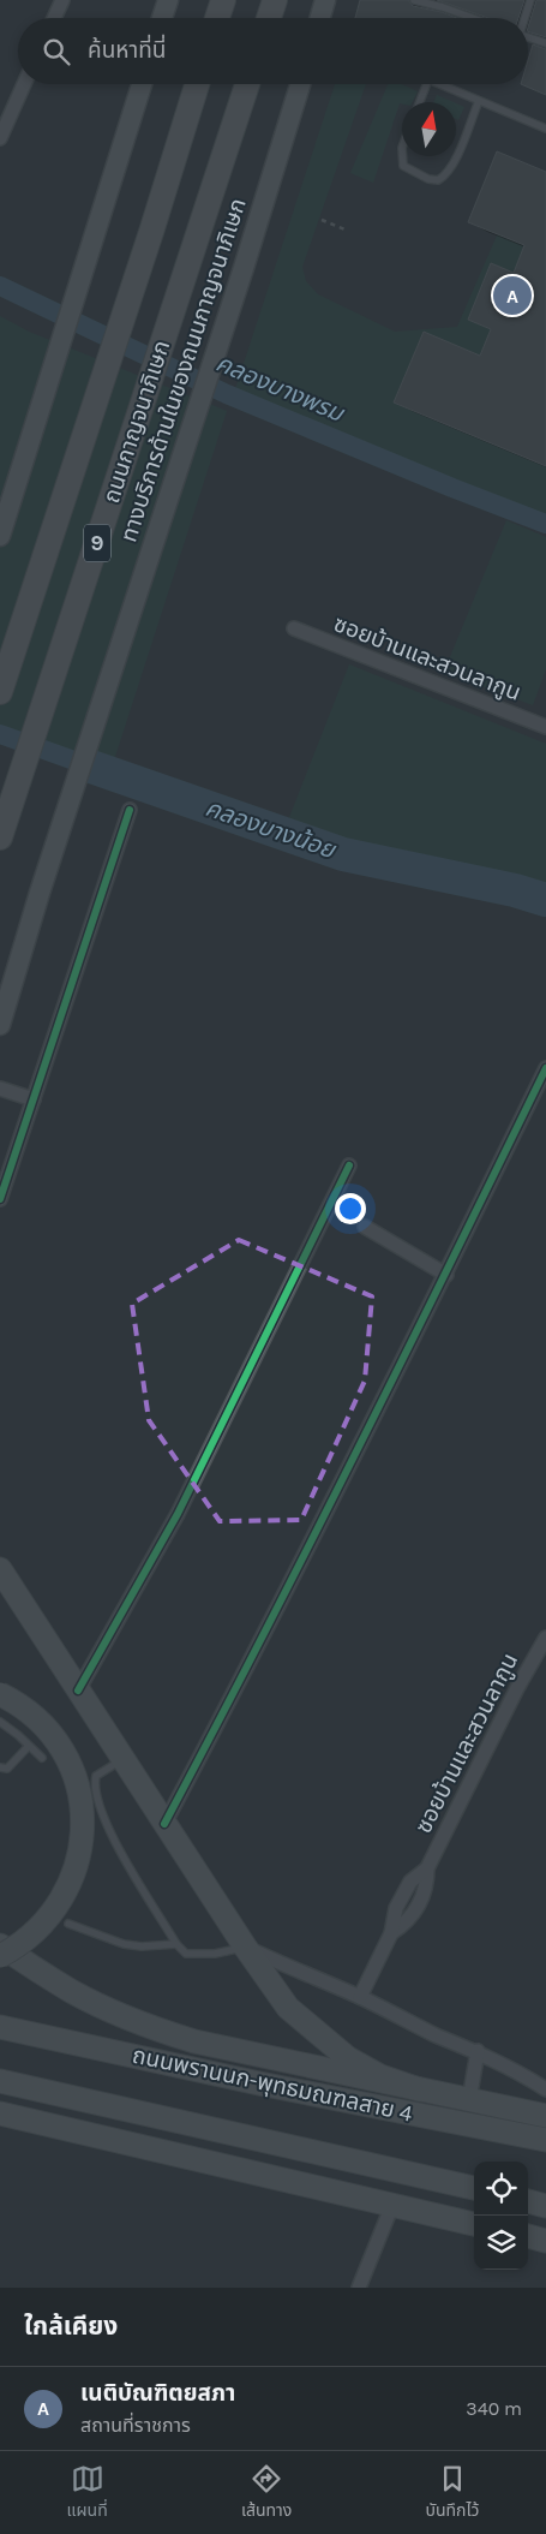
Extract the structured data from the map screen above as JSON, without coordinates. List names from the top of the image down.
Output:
{
  "streets": {
    "highway": ["ถนนกาญจนาภิเษก", "9"],
    "main road": ["ทางบริการด้านในของถนนกาญจนาภิเษก", "ถนนพรานนก-พุทธมณฑลสาย 4"],
    "street": ["ซอยบ้านและสวนลากูน"]
  },
  "water": ["คลองบางพรม", "คลองบางน้อย"],
  "north": "top",
  "page": {
    "search": "ค้นหาที่นี่",
    "pins": "A",
    "heading": "ใกล้เคียง",
    "list": [
      {
        "mark": "A",
        "name": "เนติบัณฑิตยสภา",
        "note": "สถานที่ราชการ",
        "value": "340 m"
      }
    ],
    "nav": ["แผนที่", "เส้นทาง", "บันทึกไว้"]
  }
}
